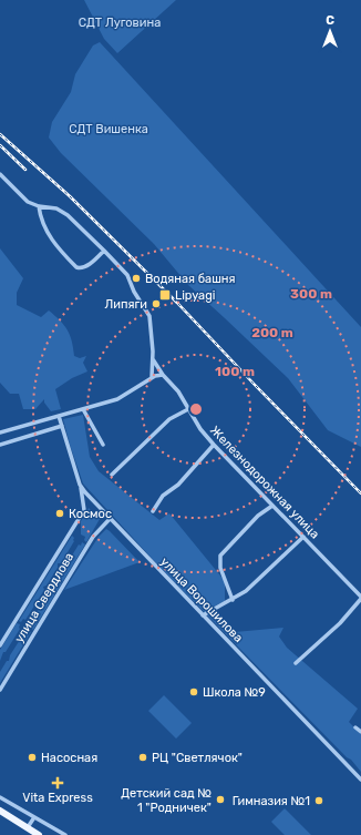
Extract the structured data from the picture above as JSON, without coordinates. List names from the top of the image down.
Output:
{
  "streets": {
    "street": ["Железнодорожная улица", "улица Свердлова", "улица Ворошилова"]
  },
  "crossings": [
    ["улица Свердлова", "улица Ворошилова"]
  ],
  "parks": ["СДТ Луговина", "СДТ Вишенка"],
  "places": {
    "other": [
      "Водяная башня",
      "Липяги",
      "Космос",
      "Школа №9",
      "Насосная",
      "РЦ \"Светлячок\"",
      "Детский сад № 1 \"Родничек\"",
      "Гимназия №1"
    ],
    "transit": ["Lipyagi"],
    "health": ["Vita Express"]
  },
  "north": "top",
  "rings": ["300 m", "200 m", "100 m"]
}
